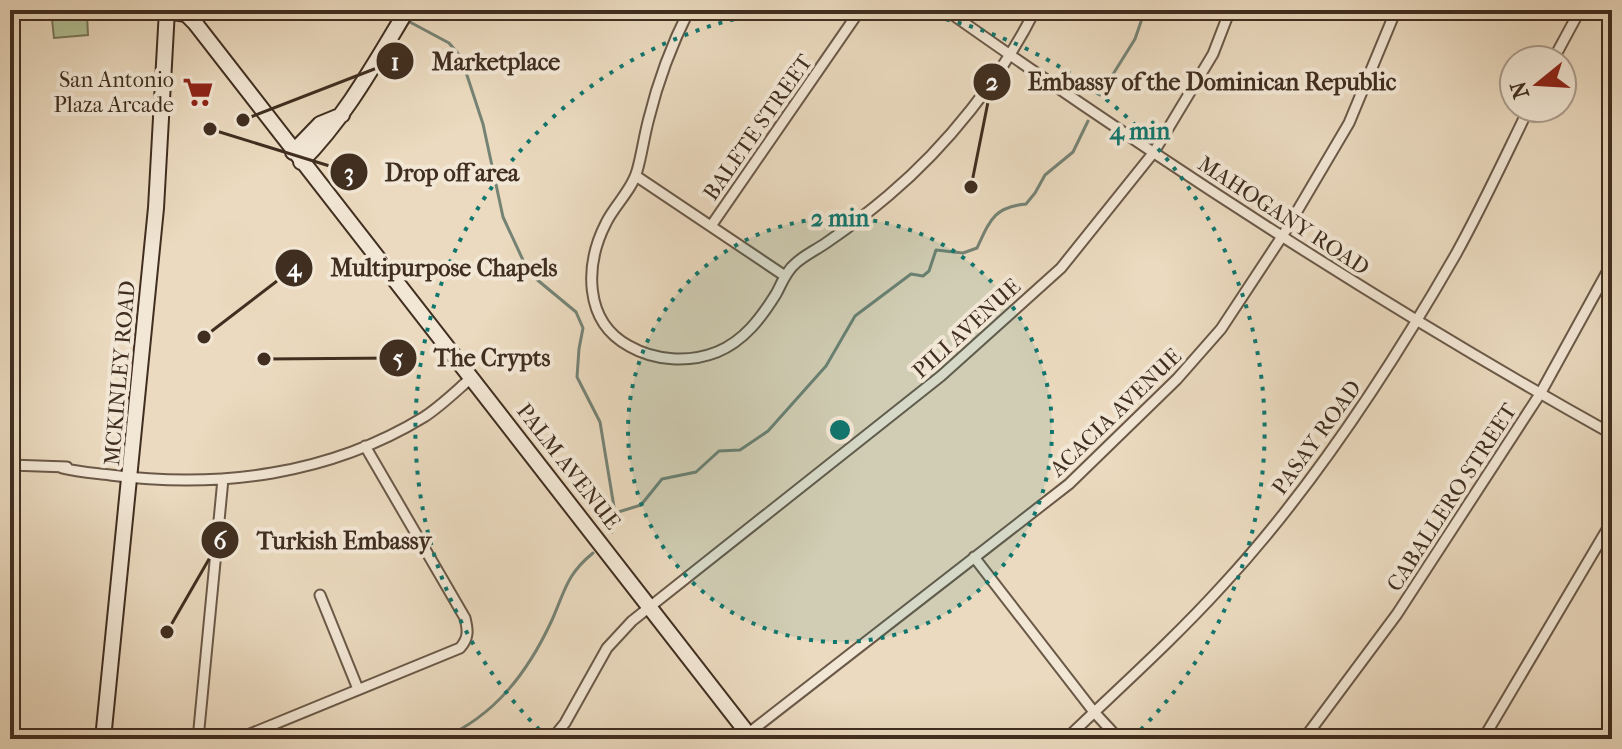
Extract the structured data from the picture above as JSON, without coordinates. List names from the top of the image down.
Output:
{
  "streets": {
    "street": [
      "BALETE STREET",
      "MAHOGANY ROAD",
      "PILI AVENUE",
      "MCKINLEY ROAD",
      "ACACIA AVENUE",
      "PASAY ROAD",
      "PALM AVENUE",
      "CABALLERO STREET"
    ]
  },
  "crossings": [
    ["MAHOGANY ROAD", "PILI AVENUE"],
    ["MAHOGANY ROAD", "ACACIA AVENUE"],
    ["MAHOGANY ROAD", "PASAY ROAD"],
    ["MAHOGANY ROAD", "CABALLERO STREET"],
    ["PILI AVENUE", "PALM AVENUE"],
    ["MCKINLEY ROAD", "PALM AVENUE"],
    ["ACACIA AVENUE", "PALM AVENUE"]
  ],
  "places": {
    "supermarket": ["San Antonio Plaza Arcade"],
    "other": [
      "Marketplace",
      "Drop off area",
      "Embassy of the Dominican Republic",
      "Multipurpose Chapels",
      "The Crypts",
      "Turkish Embassy"
    ]
  },
  "north": "left",
  "rings": ["4 min", "2 min"]
}
